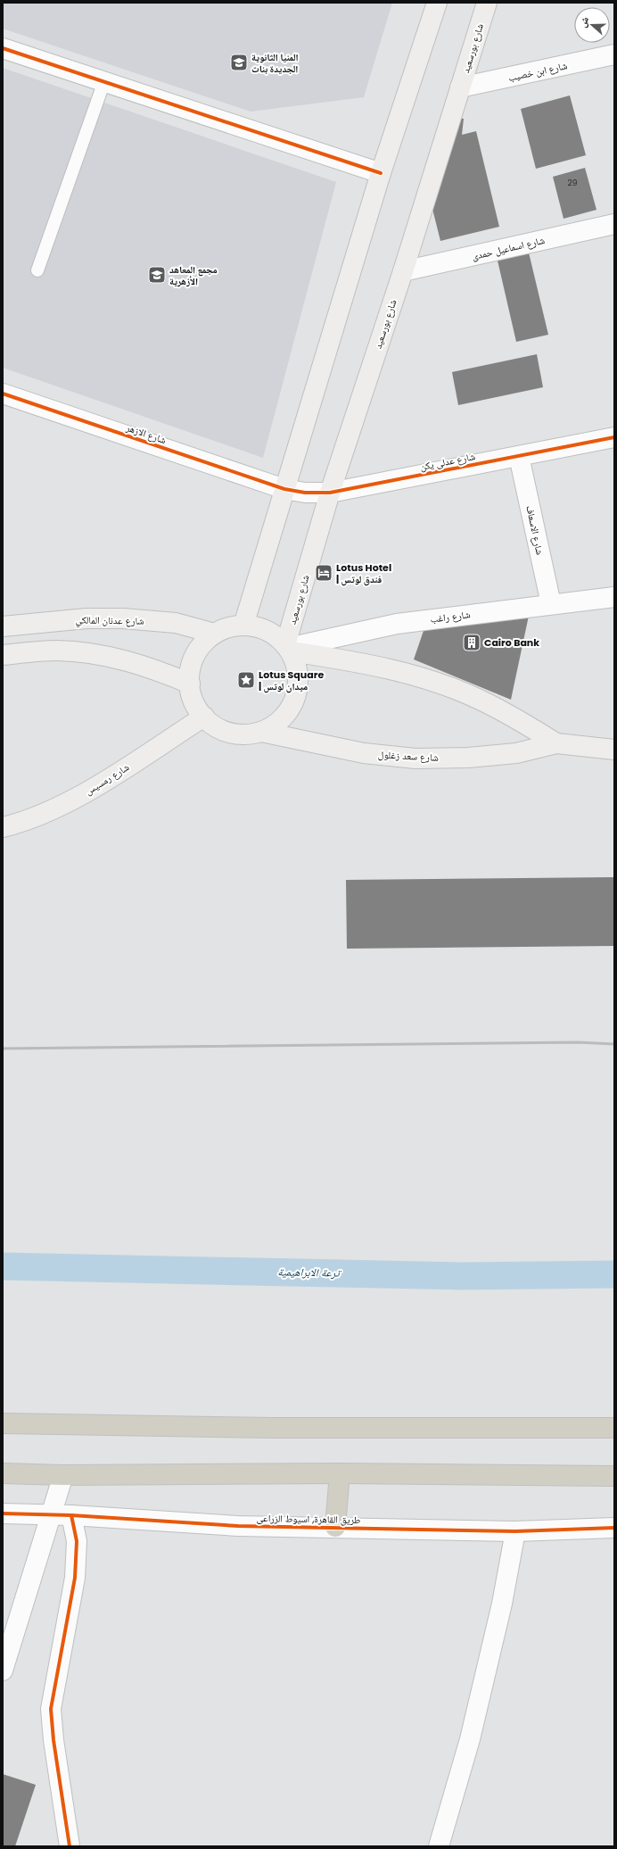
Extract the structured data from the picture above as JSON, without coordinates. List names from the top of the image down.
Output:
{
  "streets": {
    "main road": [
      "شارع بورسعيد",
      "شارع عدنان المالكي",
      "شارع سعد زغلول",
      "شارع رمسيس"
    ],
    "street": [
      "شارع ابن خصيب",
      "شارع اسماعيل حمدى",
      "شارع الازهر",
      "شارع عدلى يكن",
      "شارع الاسعاف",
      "شارع راغب",
      "طريق القاهرة, اسيوط الزراعى"
    ]
  },
  "crossings": [
    ["شارع بورسعيد", "شارع ابن خصيب"],
    ["شارع بورسعيد", "شارع اسماعيل حمدى"],
    ["شارع بورسعيد", "شارع عدلى يكن"],
    ["شارع بورسعيد", "شارع راغب"],
    ["شارع بورسعيد", "شارع عدنان المالكي"],
    ["شارع بورسعيد", "شارع سعد زغلول"],
    ["شارع بورسعيد", "شارع رمسيس"],
    ["شارع الازهر", "شارع عدلى يكن"],
    ["شارع عدلى يكن", "شارع الاسعاف"],
    ["شارع الاسعاف", "شارع راغب"],
    ["شارع راغب", "شارع عدنان المالكي"],
    ["شارع راغب", "شارع سعد زغلول"],
    ["شارع راغب", "شارع رمسيس"],
    ["شارع عدنان المالكي", "شارع سعد زغلول"],
    ["شارع عدنان المالكي", "شارع رمسيس"],
    ["شارع سعد زغلول", "شارع رمسيس"]
  ],
  "water": ["ترعة الابراهيمية"],
  "places": {
    "school or university": ["المنيا الثانوية الجديدة بنات", "مجمع المعاهد الأزهرية"],
    "hotel": ["Lotus Hotel | فندق لوتس"],
    "building": ["Cairo Bank"],
    "place": ["Lotus Square | ميدان لوتس"]
  },
  "house_numbers": ["29"],
  "north": "left"
}
